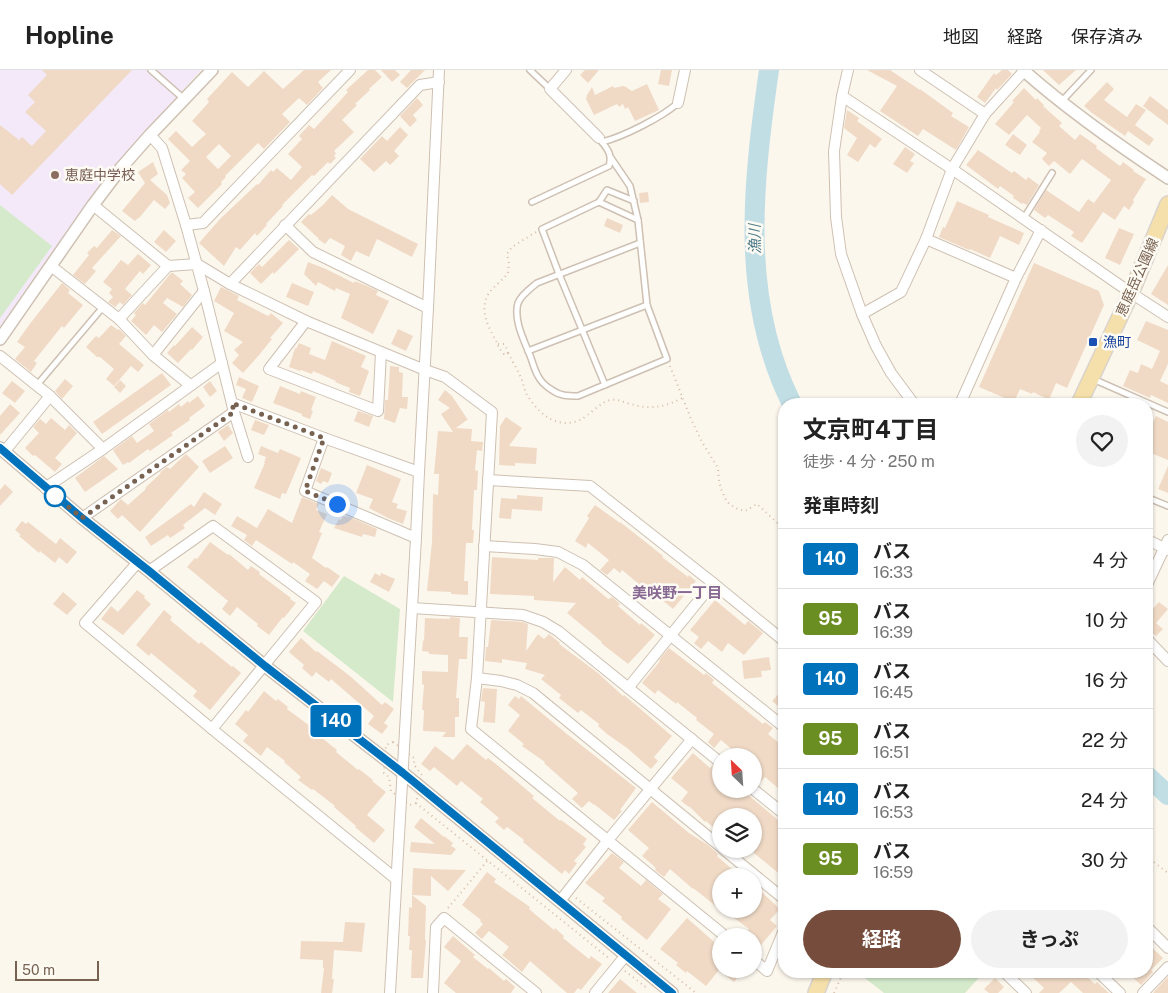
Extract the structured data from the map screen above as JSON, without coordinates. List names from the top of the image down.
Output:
{
  "streets": {
    "main road": ["恵庭岳公園線"]
  },
  "districts": ["美咲野一丁目"],
  "water": ["漁川"],
  "places": {
    "other": ["恵庭中学校"],
    "transit": ["漁町"]
  },
  "lines": ["bus line 140"],
  "scale_bar": "50 m",
  "north": "top left",
  "page": {
    "header": "Hopline",
    "nav": ["地図", "経路", "保存済み"],
    "on_map": "140",
    "heading": [
      ["文京町4丁目", "徒歩 · 4 分 · 250 m"],
      "発車時刻"
    ],
    "list": [
      {
        "mark": "140",
        "name": "バス",
        "note": "16:33",
        "value": "4 分"
      },
      {
        "mark": "95",
        "name": "バス",
        "note": "16:39",
        "value": "10 分"
      },
      {
        "mark": "140",
        "name": "バス",
        "note": "16:45",
        "value": "16 分"
      },
      {
        "mark": "95",
        "name": "バス",
        "note": "16:51",
        "value": "22 分"
      },
      {
        "mark": "140",
        "name": "バス",
        "note": "16:53",
        "value": "24 分"
      },
      {
        "mark": "95",
        "name": "バス",
        "note": "16:59",
        "value": "30 分"
      }
    ],
    "map_buttons": ["+", "−"],
    "buttons": ["経路", "きっぷ"],
    "scale": "50 m"
  }
}
